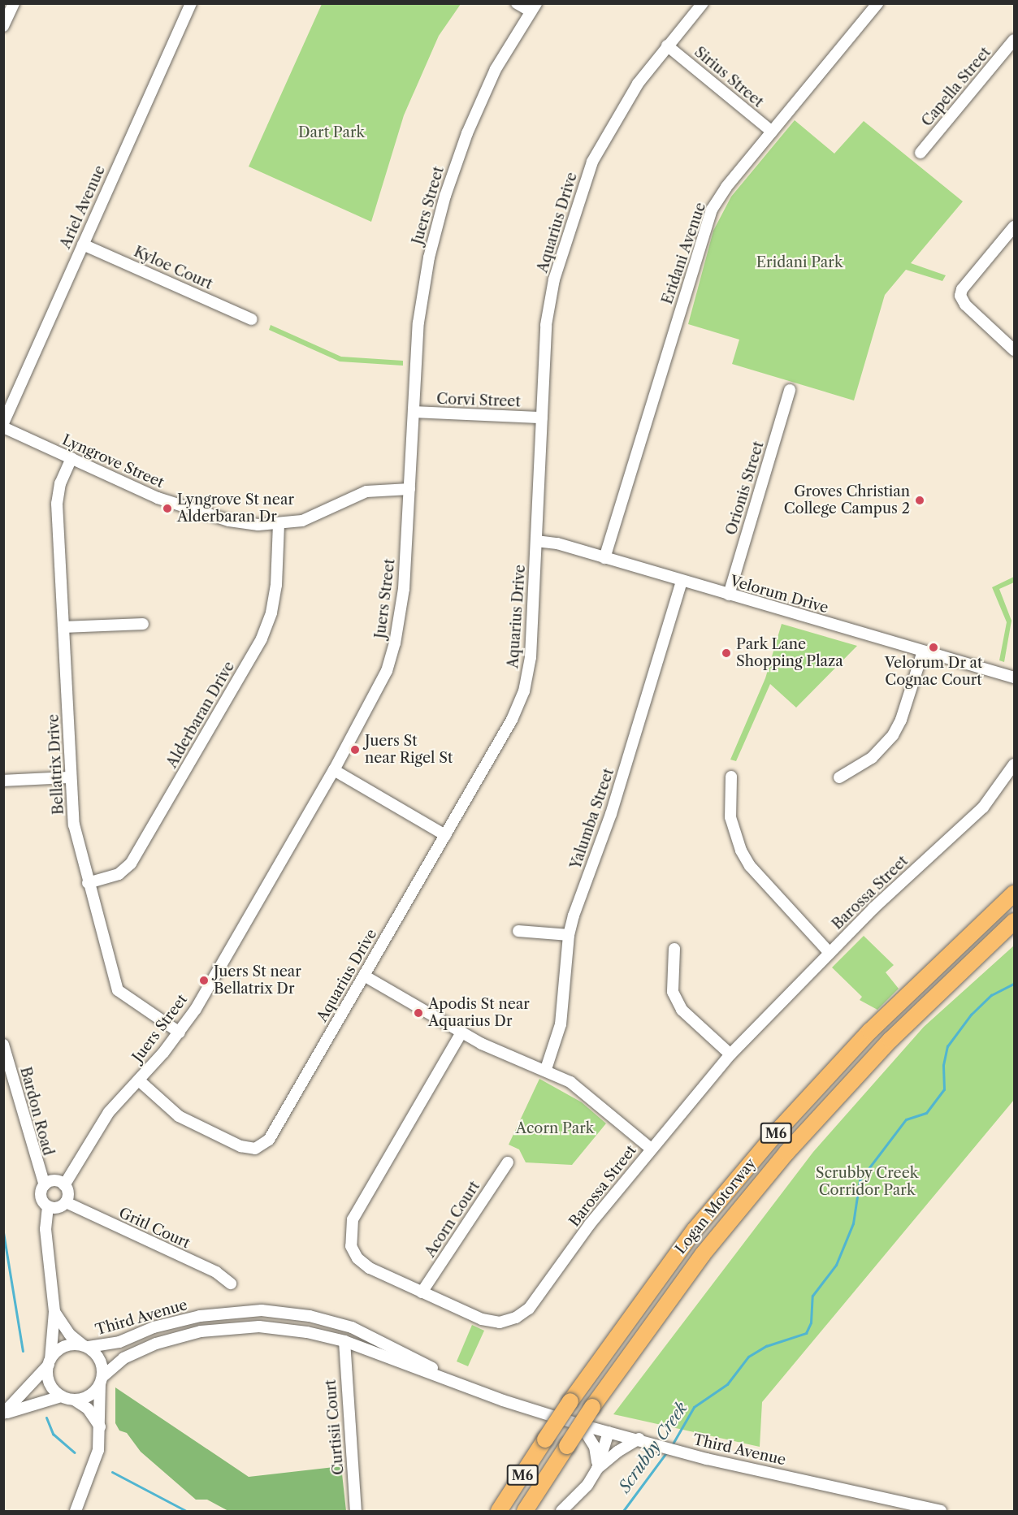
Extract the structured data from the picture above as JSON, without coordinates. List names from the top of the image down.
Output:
{
  "streets": {
    "highway": ["M6", "Logan Motorway"],
    "street": [
      "Sirius Street",
      "Capella Street",
      "Juers Street",
      "Ariel Avenue",
      "Aquarius Drive",
      "Eridani Avenue",
      "Kyloe Court",
      "Corvi Street",
      "Lyngrove Street",
      "Orionis Street",
      "Velorum Drive",
      "Alderbaran Drive",
      "Bellatrix Drive",
      "Yalumba Street",
      "Barossa Street",
      "Bardon Road",
      "Acorn Court",
      "Gritl Court",
      "Third Avenue",
      "Curtisii Court"
    ]
  },
  "crossings": [
    ["Sirius Street", "Aquarius Drive"],
    ["Sirius Street", "Eridani Avenue"],
    ["Juers Street", "Aquarius Drive"],
    ["Juers Street", "Corvi Street"],
    ["Juers Street", "Lyngrove Street"],
    ["Juers Street", "Bellatrix Drive"],
    ["Juers Street", "Bardon Road"],
    ["Juers Street", "Gritl Court"],
    ["Ariel Avenue", "Kyloe Court"],
    ["Aquarius Drive", "Corvi Street"],
    ["Aquarius Drive", "Velorum Drive"],
    ["Eridani Avenue", "Velorum Drive"],
    ["Lyngrove Street", "Alderbaran Drive"],
    ["Lyngrove Street", "Bellatrix Drive"],
    ["Orionis Street", "Velorum Drive"],
    ["Velorum Drive", "Yalumba Street"],
    ["Alderbaran Drive", "Bellatrix Drive"],
    ["Barossa Street", "Acorn Court"],
    ["Bardon Road", "Gritl Court"],
    ["Third Avenue", "Curtisii Court"]
  ],
  "water": ["Scrubby Creek"],
  "parks": [
    "Dart Park",
    "Eridani Park",
    "Acorn Park",
    "Scrubby Creek Corridor Park"
  ],
  "places": [
    "Groves Christian College Campus 2",
    "Lyngrove St near Alderbaran Dr",
    "Velorum Dr at Cognac Court",
    "Park Lane Shopping Plaza",
    "Juers St near Rigel St",
    "Juers St near Bellatrix Dr",
    "Apodis St near Aquarius Dr"
  ]
}
